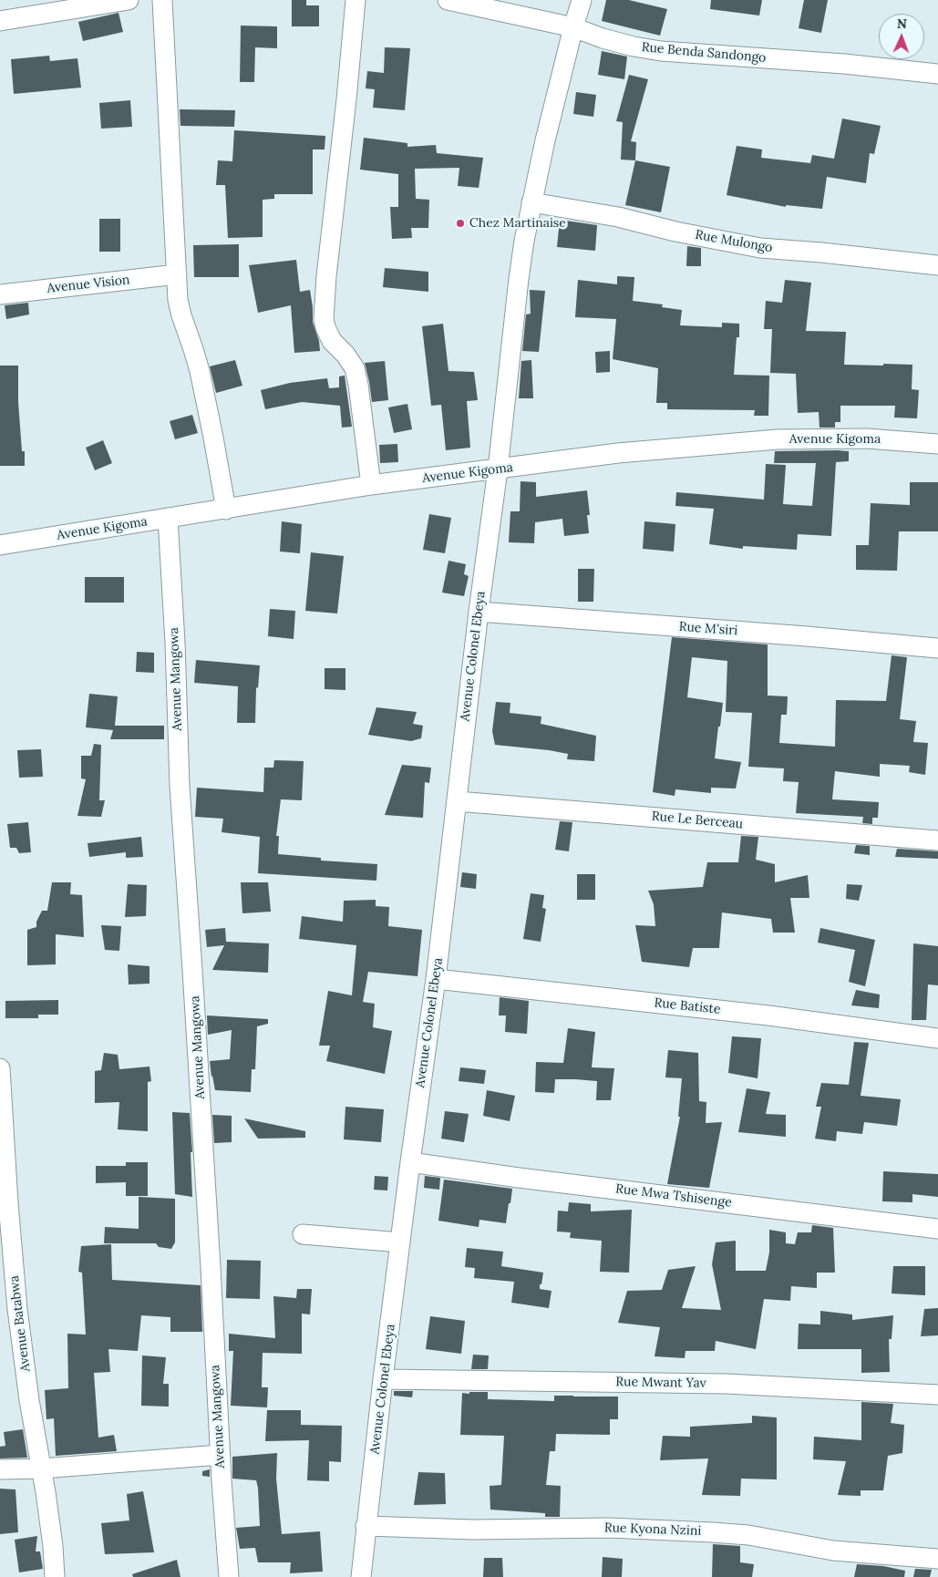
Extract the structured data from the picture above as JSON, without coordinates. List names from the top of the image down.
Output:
{
  "streets": {
    "street": [
      "Rue Benda Sandongo",
      "Rue Mulongo",
      "Avenue Vision",
      "Avenue Kigoma",
      "Rue M'siri",
      "Avenue Colonel Ebeya",
      "Avenue Mangowa",
      "Rue Le Berceau",
      "Rue Batiste",
      "Rue Mwa Tshisenge",
      "Avenue Batabwa",
      "Rue Mwant Yav",
      "Rue Kyona Nzini"
    ]
  },
  "crossings": [
    ["Rue Benda Sandongo", "Avenue Colonel Ebeya"],
    ["Rue Mulongo", "Avenue Colonel Ebeya"],
    ["Avenue Kigoma", "Avenue Colonel Ebeya"],
    ["Avenue Kigoma", "Avenue Mangowa"],
    ["Rue M'siri", "Avenue Colonel Ebeya"],
    ["Avenue Colonel Ebeya", "Rue Le Berceau"],
    ["Avenue Colonel Ebeya", "Rue Batiste"],
    ["Avenue Colonel Ebeya", "Rue Mwa Tshisenge"],
    ["Avenue Colonel Ebeya", "Rue Mwant Yav"],
    ["Avenue Colonel Ebeya", "Rue Kyona Nzini"]
  ],
  "places": ["Chez Martinaise"],
  "north": "top"
}
